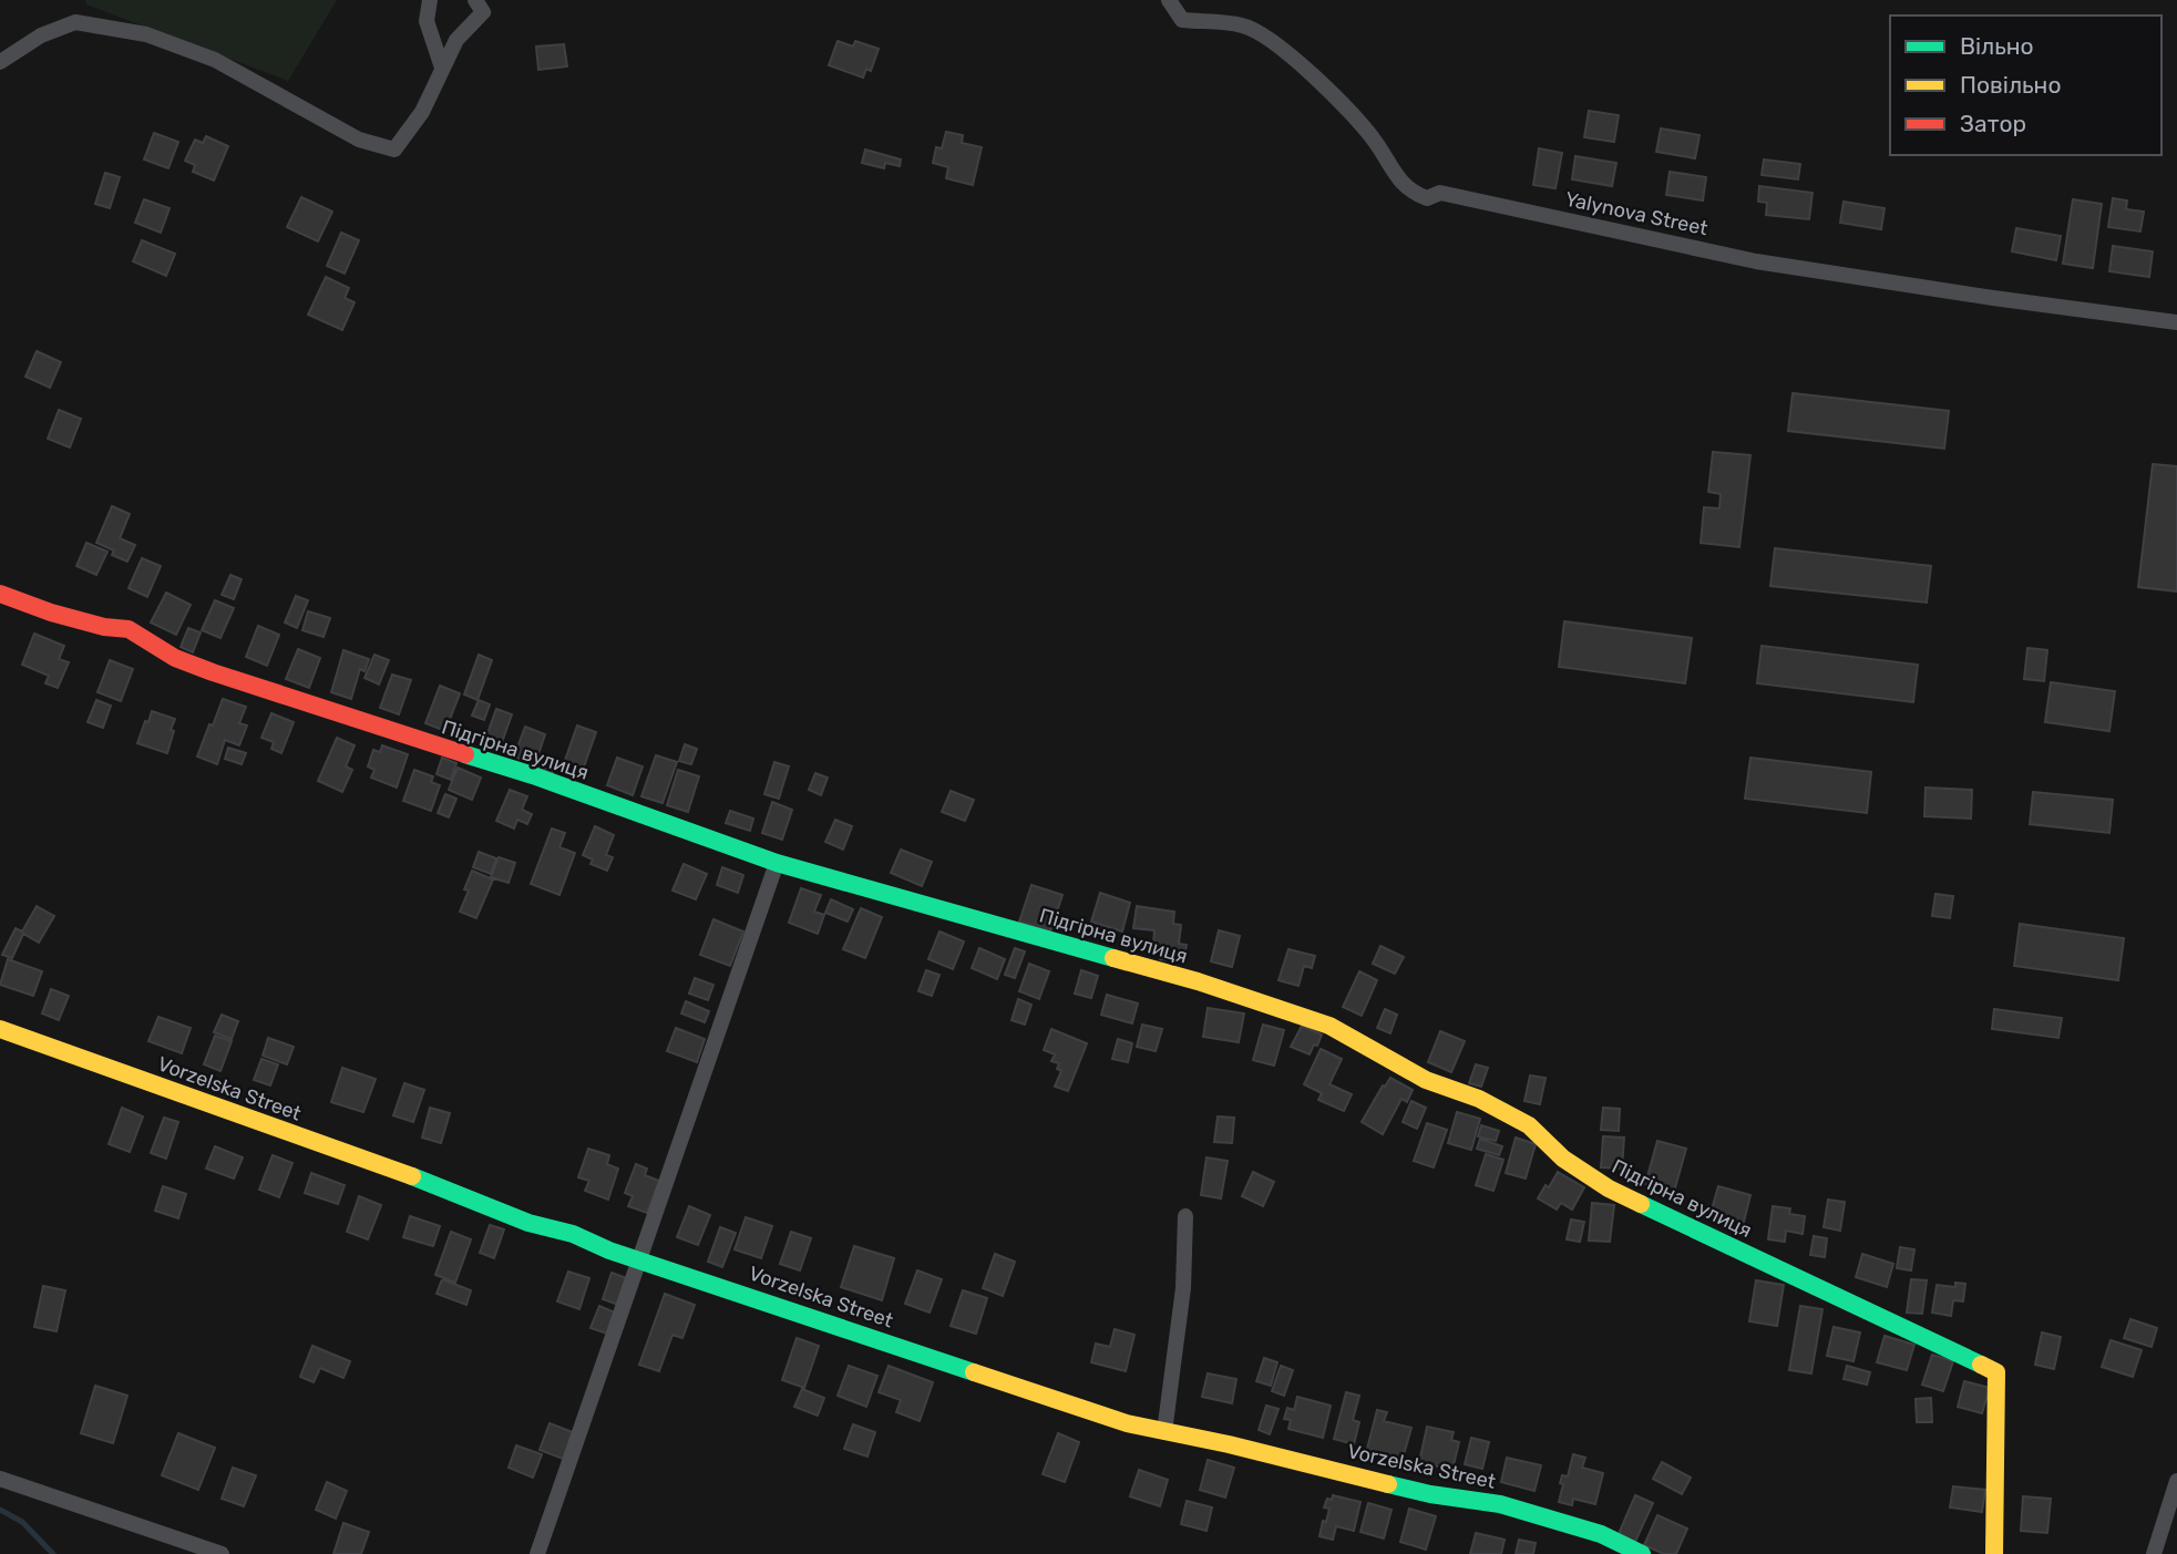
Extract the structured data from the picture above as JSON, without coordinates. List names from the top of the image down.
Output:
{
  "streets": {
    "street": ["Yalynova Street", "Підгірна вулиця", "Vorzelska Street"]
  },
  "legend": ["Вільно", "Повільно", "Затор"]
}
